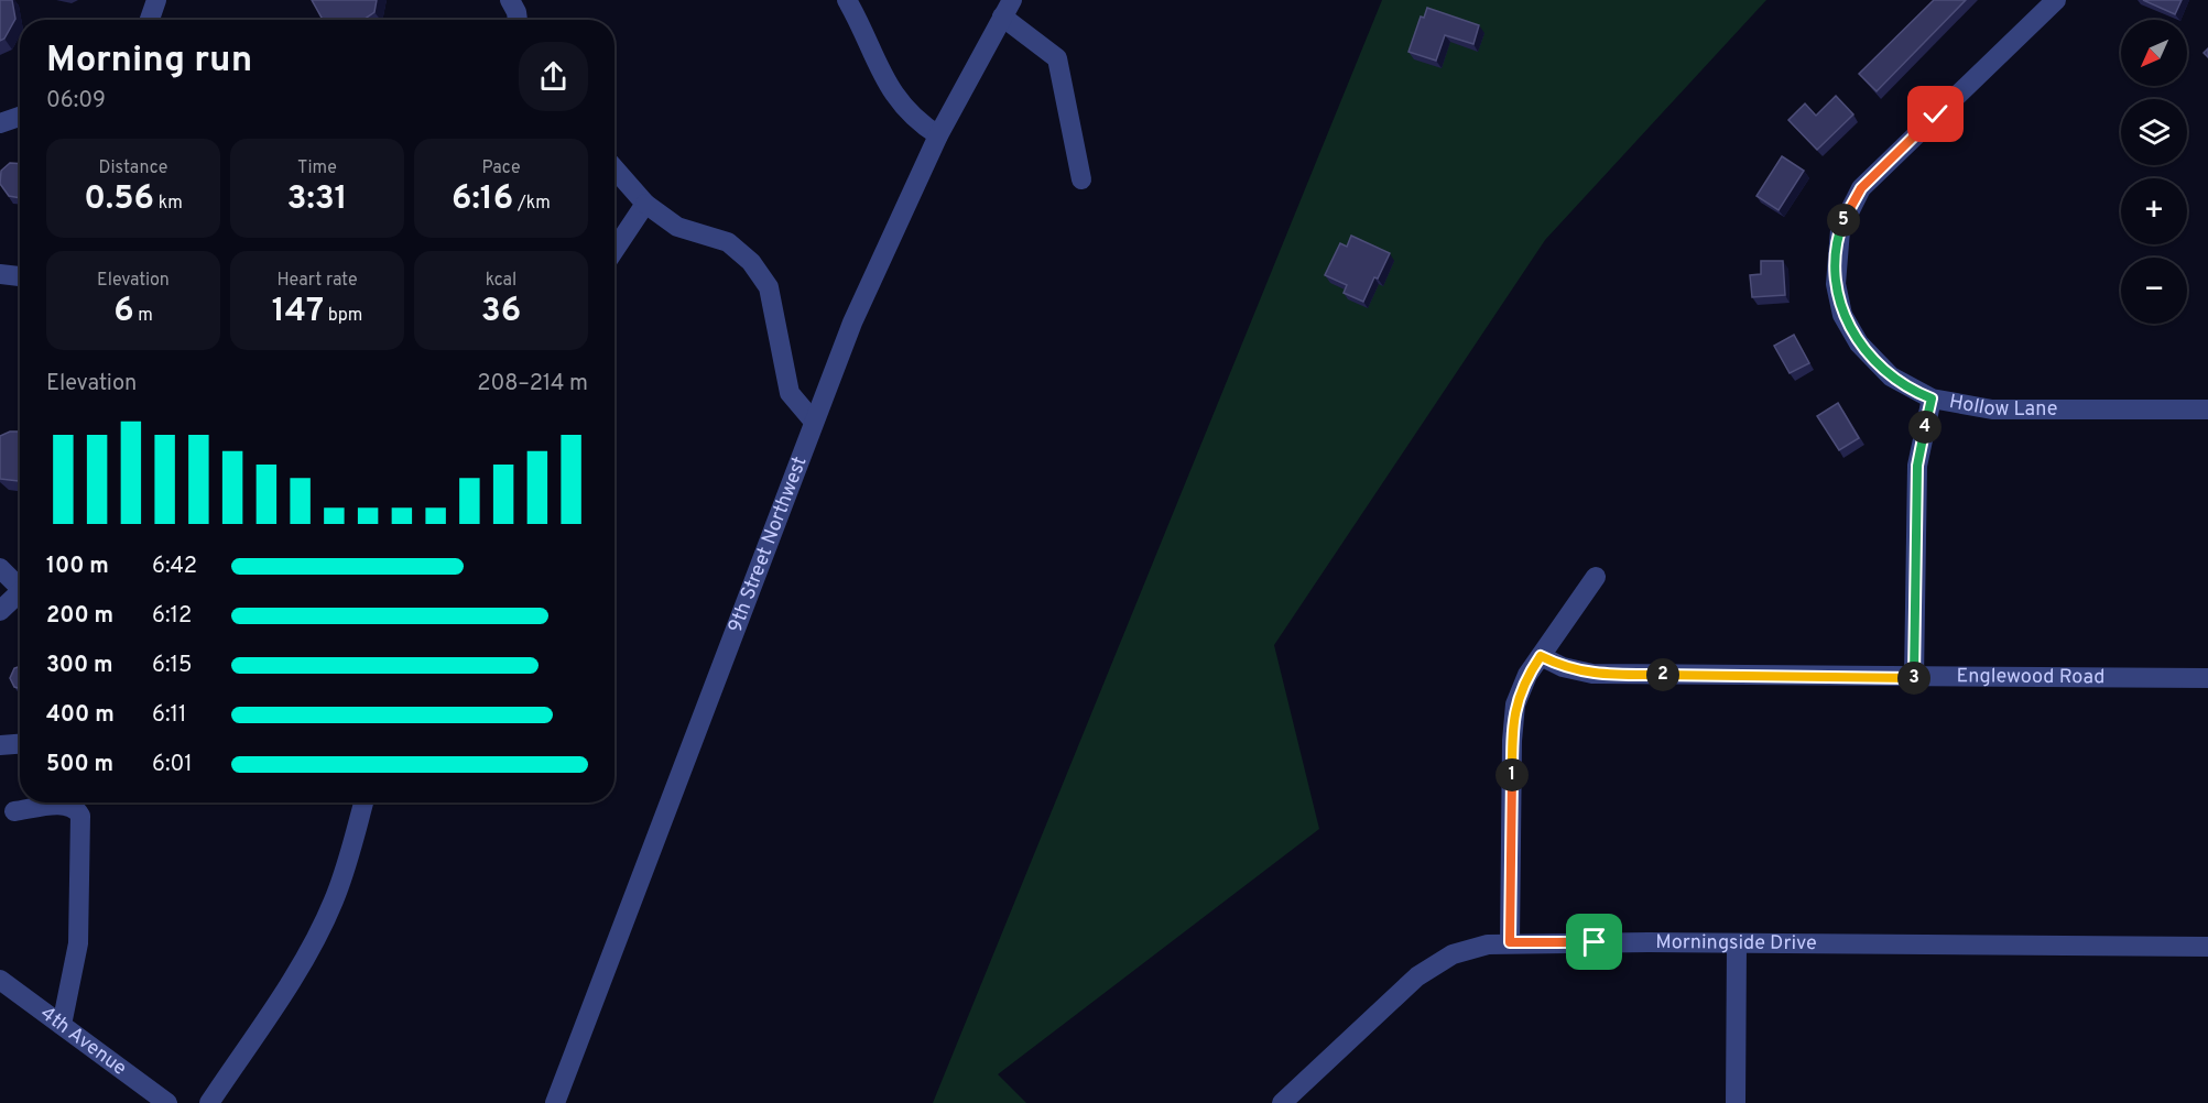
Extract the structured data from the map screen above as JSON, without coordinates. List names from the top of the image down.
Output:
{
  "streets": {
    "street": [
      "Hollow Lane",
      "9th Street Northwest",
      "Englewood Road",
      "Morningside Drive",
      "4th Avenue"
    ]
  },
  "north": "bottom left",
  "page": {
    "map_buttons": ["+", "−"],
    "heading": ["Morning run", "06:09"],
    "stats": [
      ["Distance", "0.56 km"],
      ["Time", "3:31"],
      ["Pace", "6:16 /km"],
      ["Elevation", "6 m"],
      ["Heart rate", "147 bpm"],
      ["kcal", "36"]
    ],
    "pins": [
      "5",
      "4",
      "2",
      "3",
      "1"
    ],
    "chart": ["Elevation", "208–214 m"],
    "list": [
      {
        "name": "100 m",
        "note": "6:42"
      },
      {
        "name": "200 m",
        "note": "6:12"
      },
      {
        "name": "300 m",
        "note": "6:15"
      },
      {
        "name": "400 m",
        "note": "6:11"
      },
      {
        "name": "500 m",
        "note": "6:01"
      }
    ]
  }
}
